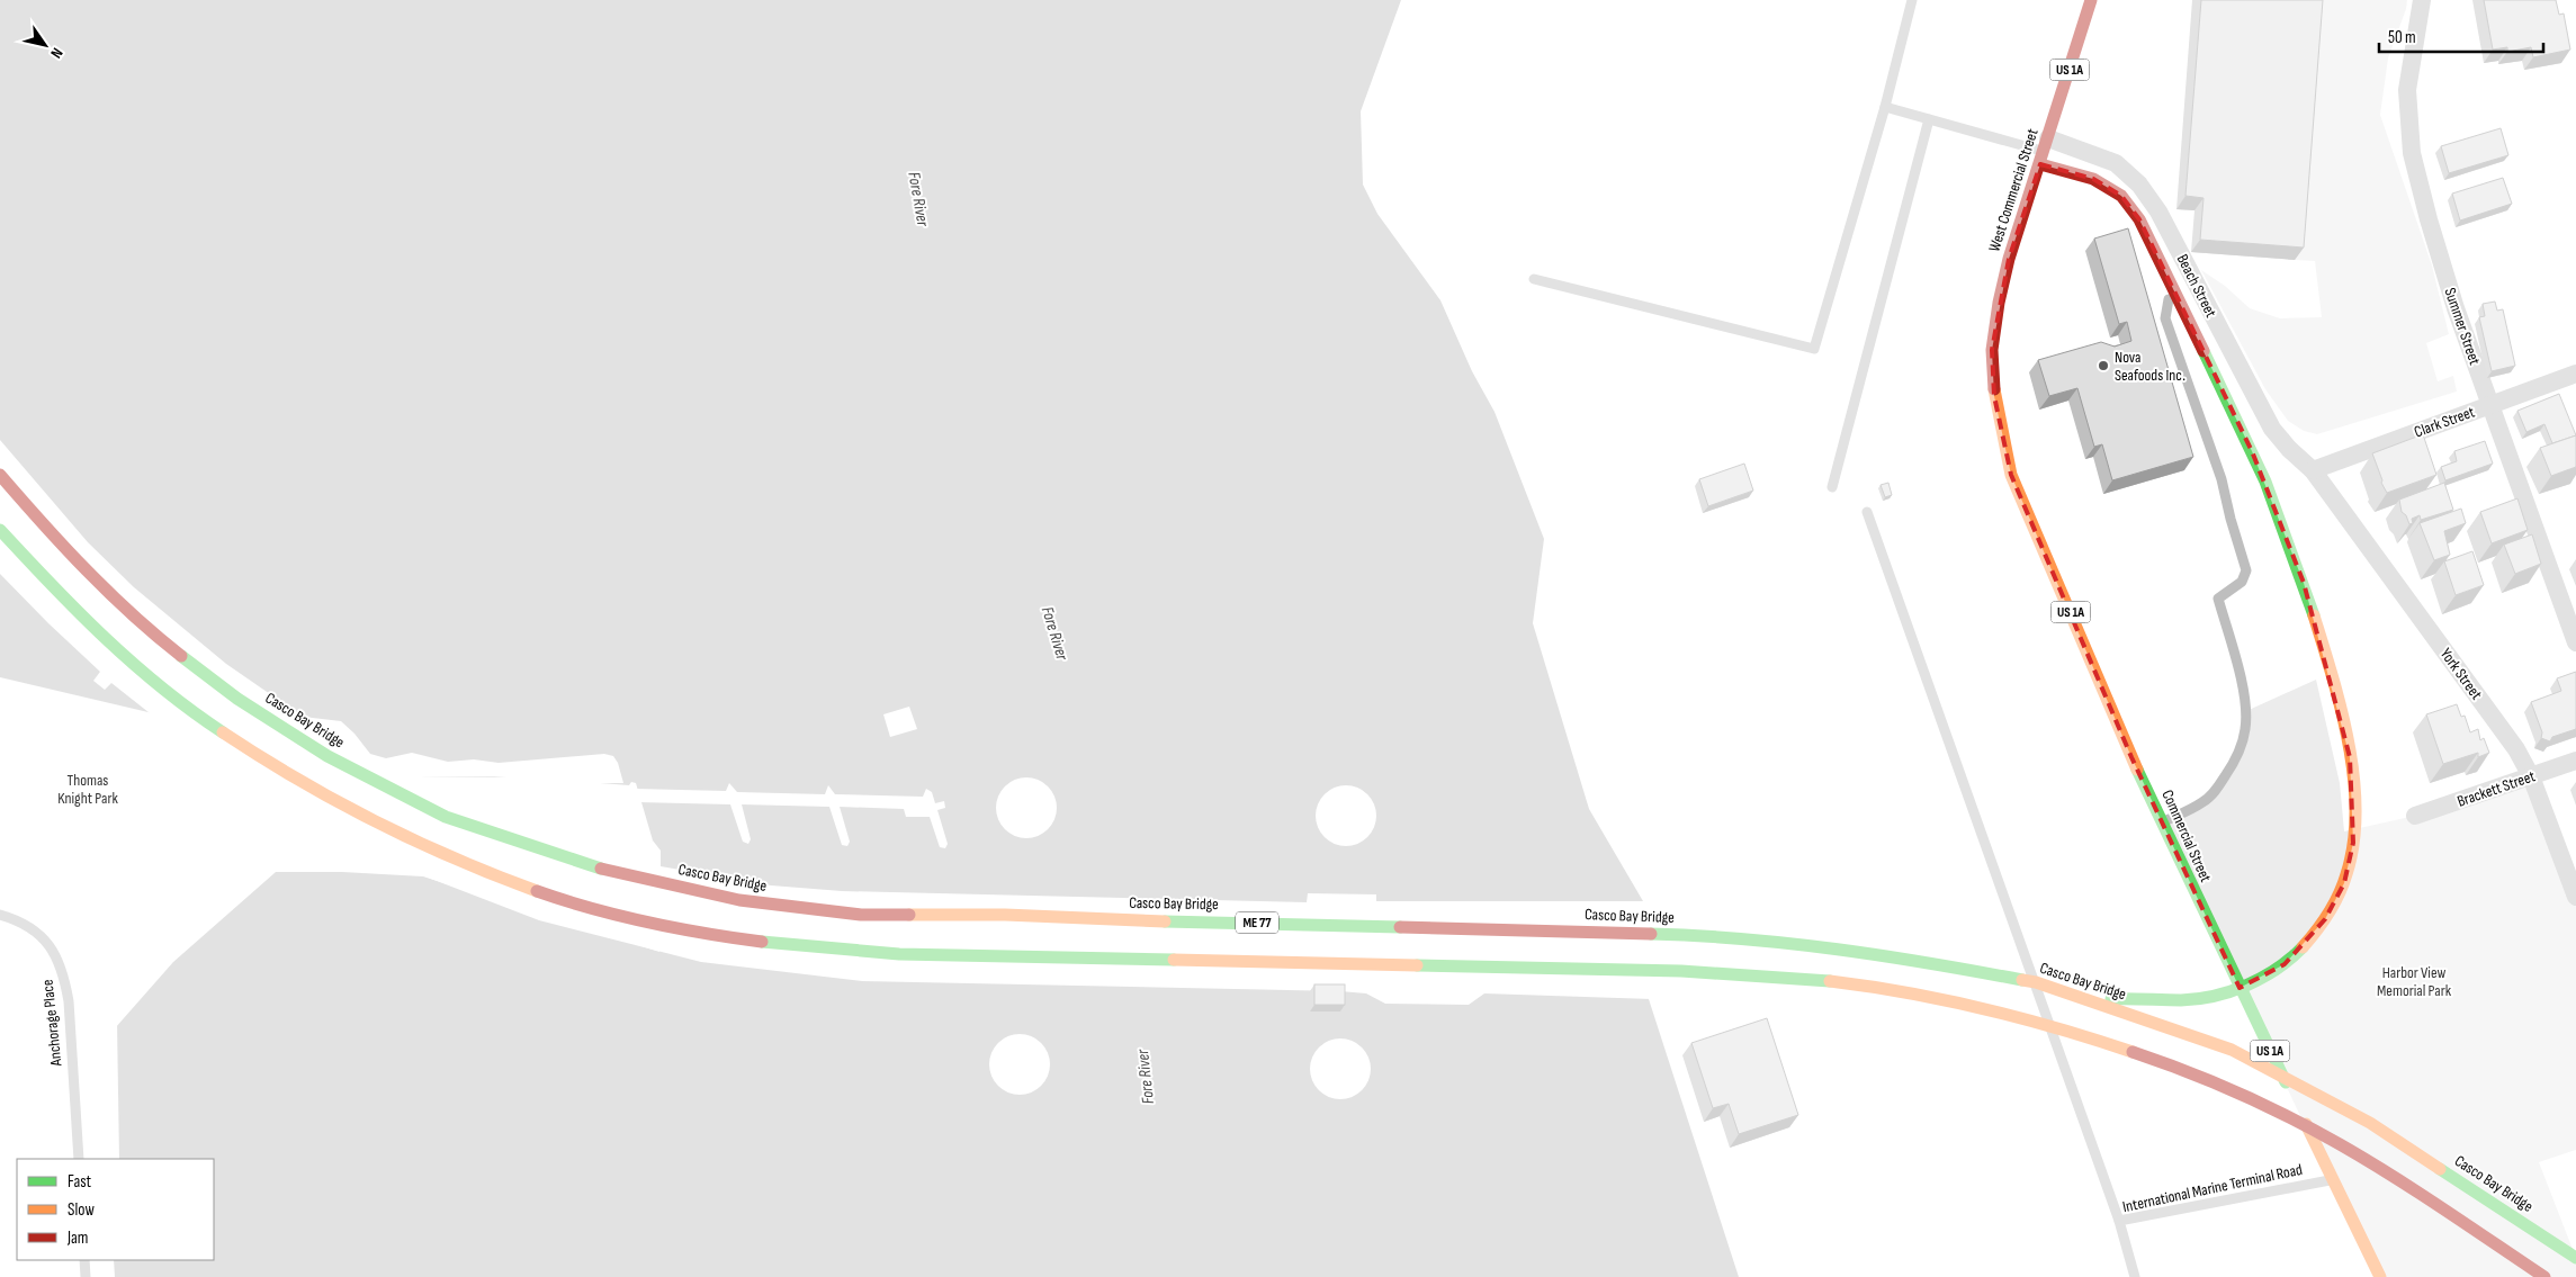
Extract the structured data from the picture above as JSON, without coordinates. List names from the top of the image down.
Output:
{
  "streets": {
    "main road": [
      "US 1A",
      "West Commercial Street",
      "Casco Bay Bridge",
      "Commercial Street",
      "ME 77"
    ],
    "street": [
      "Beach Street",
      "Summer Street",
      "Clark Street",
      "York Street",
      "Brackett Street"
    ],
    "lane": ["Anchorage Place", "International Marine Terminal Road"]
  },
  "crossings": [
    ["West Commercial Street", "Beach Street"],
    ["West Commercial Street", "Commercial Street"],
    ["Beach Street", "Clark Street"],
    ["Beach Street", "York Street"],
    ["Summer Street", "Clark Street"],
    ["Clark Street", "York Street"],
    ["York Street", "Brackett Street"],
    ["Commercial Street", "International Marine Terminal Road"]
  ],
  "water": ["Fore River"],
  "parks": ["Thomas Knight Park", "Harbor View Memorial Park"],
  "places": ["Nova Seafoods Inc."],
  "legend": ["Fast", "Slow", "Jam"],
  "scale_bar": "50 m",
  "north": "bottom right"
}
